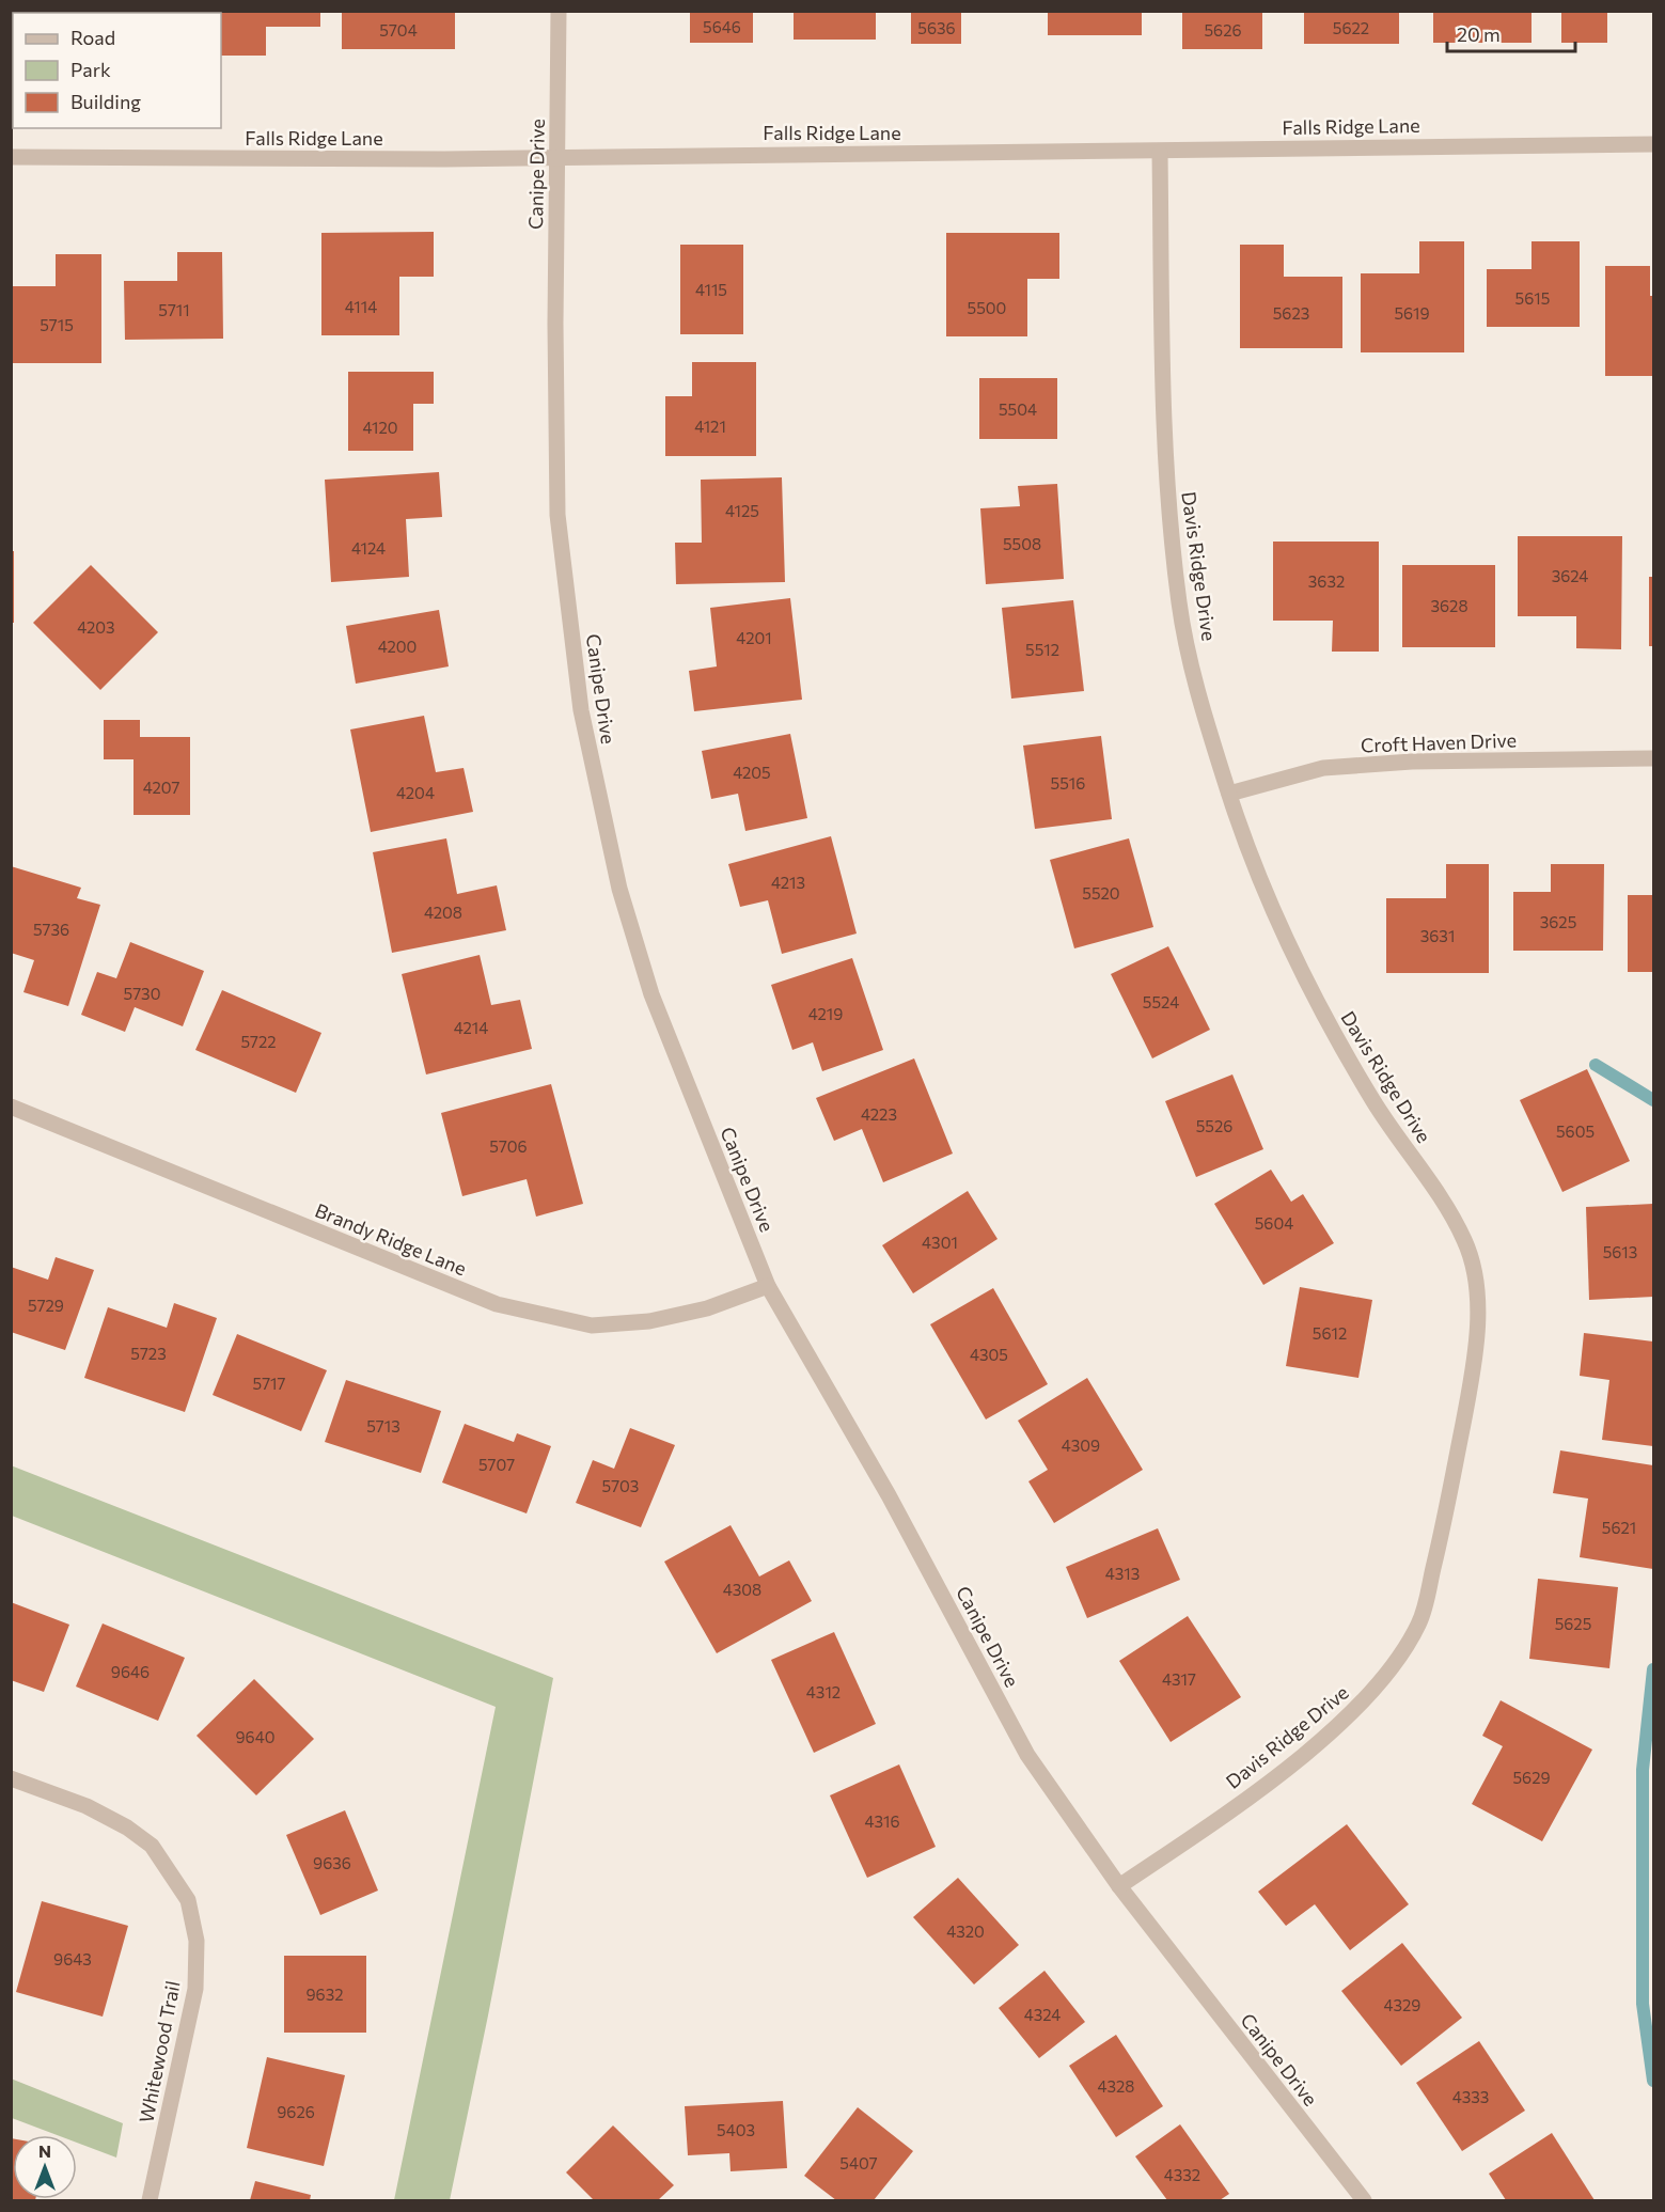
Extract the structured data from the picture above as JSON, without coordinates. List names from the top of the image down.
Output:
{
  "streets": {
    "street": [
      "Falls Ridge Lane",
      "Canipe Drive",
      "Davis Ridge Drive",
      "Croft Haven Drive",
      "Brandy Ridge Lane",
      "Whitewood Trail"
    ]
  },
  "crossings": [
    ["Falls Ridge Lane", "Canipe Drive"],
    ["Falls Ridge Lane", "Davis Ridge Drive"],
    ["Canipe Drive", "Davis Ridge Drive"],
    ["Canipe Drive", "Brandy Ridge Lane"],
    ["Davis Ridge Drive", "Croft Haven Drive"]
  ],
  "house_numbers": [
    "5646",
    "5636",
    "5622",
    "5704",
    "5626",
    "4115",
    "5615",
    "4114",
    "5500",
    "5711",
    "5623",
    "5619",
    "5715",
    "5504",
    "4121",
    "4120",
    "4125",
    "5508",
    "4124",
    "3624",
    "3632",
    "3628",
    "4203",
    "4201",
    "4200",
    "5512",
    "4205",
    "5516",
    "4207",
    "4204",
    "4213",
    "5520",
    "4208",
    "3625",
    "5736",
    "3631",
    "5730",
    "5524",
    "4219",
    "4214",
    "5722",
    "4223",
    "5526",
    "5605",
    "5706",
    "5604",
    "4301",
    "5613",
    "5729",
    "5612",
    "5723",
    "4305",
    "5717",
    "5713",
    "4309",
    "5707",
    "5703",
    "5621",
    "4313",
    "4308",
    "5625",
    "9646",
    "4317",
    "4312",
    "9640",
    "5629",
    "4316",
    "9636",
    "4320",
    "9643",
    "9632",
    "4329",
    "4324",
    "4328",
    "4333",
    "9626",
    "5403",
    "5407",
    "4332"
  ],
  "legend": ["Road", "Park", "Building"],
  "scale_bar": "20 m",
  "north": "top"
}
